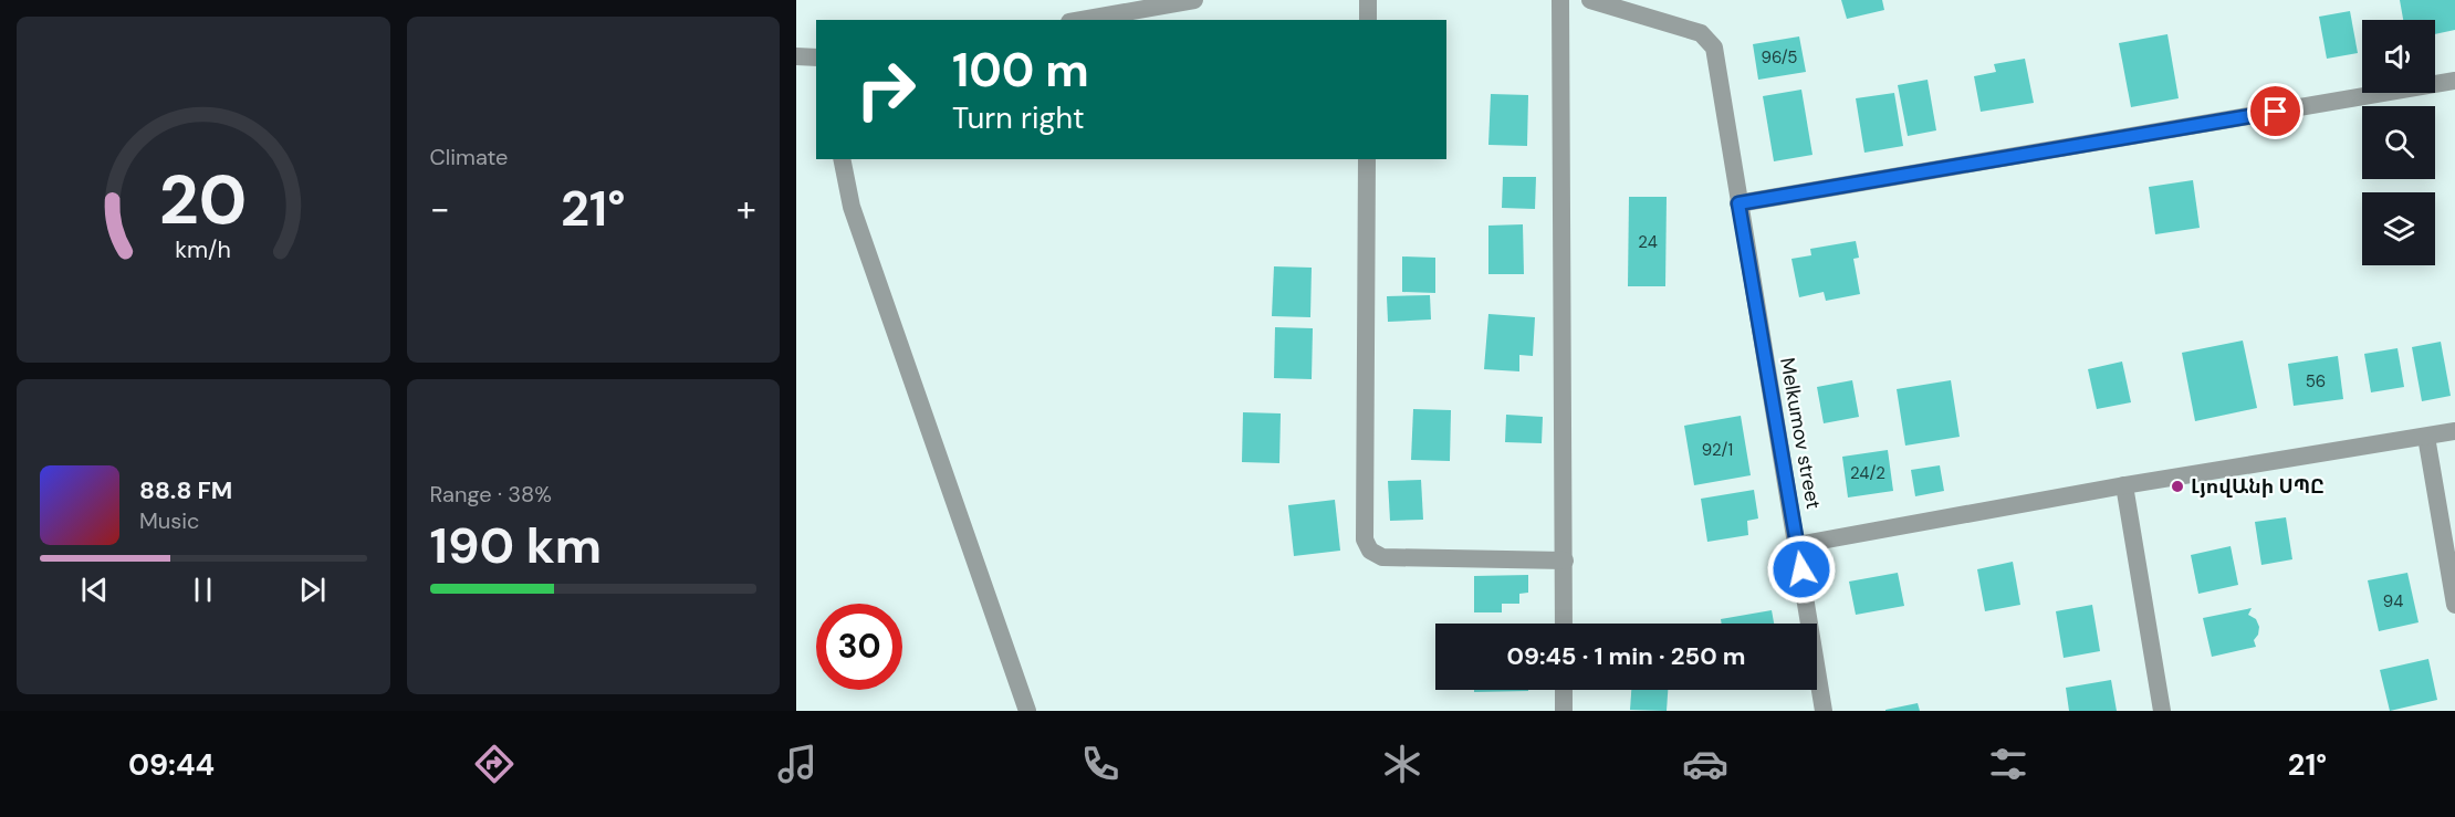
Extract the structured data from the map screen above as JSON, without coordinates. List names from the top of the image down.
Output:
{
  "streets": {
    "street": ["Melkumov street"]
  },
  "places": ["ԼյովԱնի ՍՊԸ"],
  "house_numbers": [
    "96/5",
    "24",
    "56",
    "92/1",
    "24/2",
    "94"
  ],
  "page": {
    "tile": [
      "Climate",
      ["Range · 38%", "190 km"]
    ],
    "turn": ["100 m", "Turn right"],
    "heat": ["−", "21°", "+"],
    "song": ["88.8 FM", "Music"],
    "limit": "30",
    "trip": "09:45 · 1 min · 250 m",
    "tabs": ["09:44", "21°"],
    "gauge": ["20", "km/h"]
  }
}
